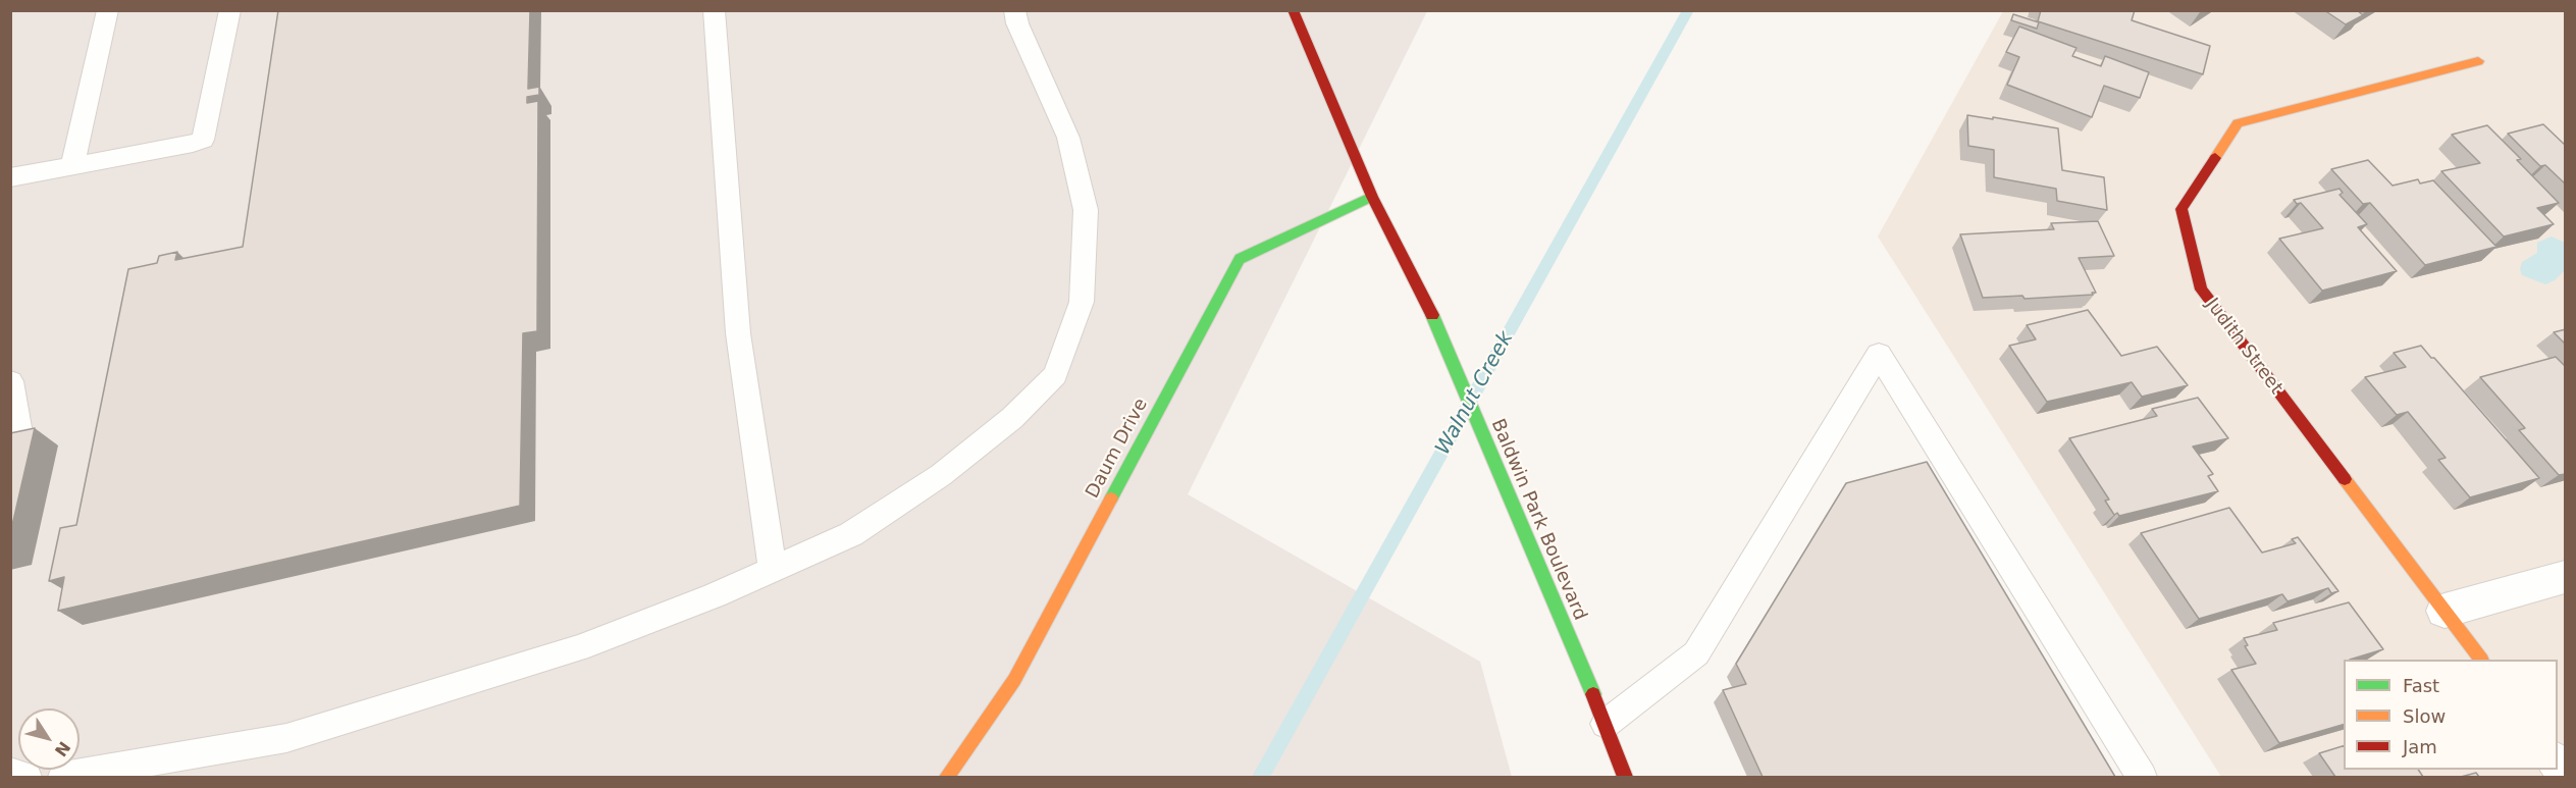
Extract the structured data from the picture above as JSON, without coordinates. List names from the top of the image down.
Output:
{
  "streets": {
    "street": ["Judith Street", "Daum Drive", "Baldwin Park Boulevard"]
  },
  "crossings": [
    ["Daum Drive", "Baldwin Park Boulevard"]
  ],
  "water": ["Walnut Creek"],
  "legend": ["Fast", "Slow", "Jam"],
  "north": "bottom right"
}
